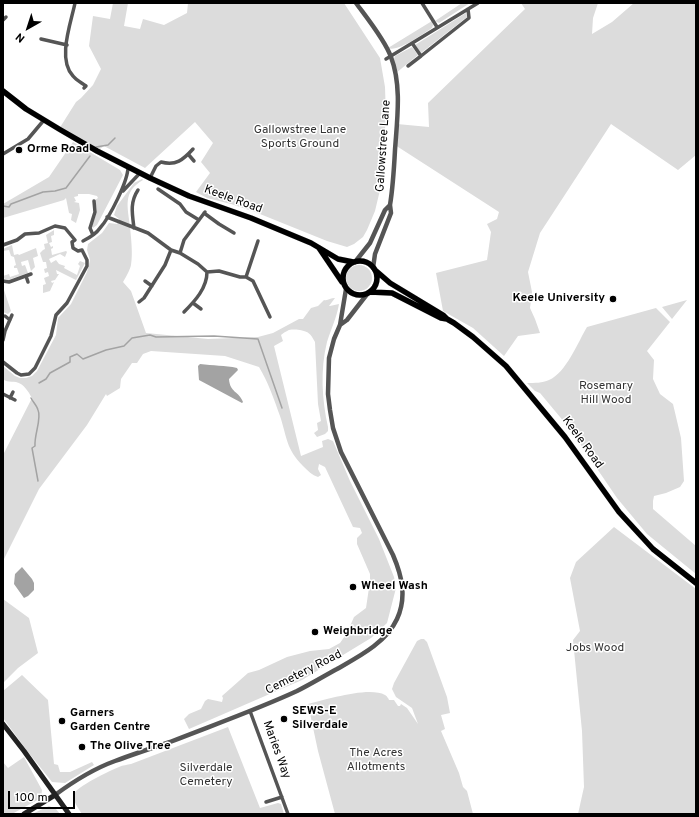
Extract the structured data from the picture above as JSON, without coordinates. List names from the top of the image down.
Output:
{
  "streets": {
    "main road": ["Keele Road"],
    "street": ["Gallowstree Lane", "Cemetery Road", "Maries Way"]
  },
  "crossings": [
    ["Gallowstree Lane", "Keele Road"],
    ["Gallowstree Lane", "Cemetery Road"],
    ["Keele Road", "Cemetery Road"],
    ["Cemetery Road", "Maries Way"]
  ],
  "parks": [
    "Gallowstree Lane Sports Ground",
    "Rosemary Hill Wood",
    "Jobs Wood",
    "The Acres Allotments",
    "Silverdale Cemetery"
  ],
  "places": [
    "Orme Road",
    "Keele University",
    "Wheel Wash",
    "Weighbridge",
    "SEWS-E Silverdale",
    "Garners Garden Centre",
    "The Olive Tree"
  ],
  "scale_bar": "100 m",
  "north": "bottom left"
}
